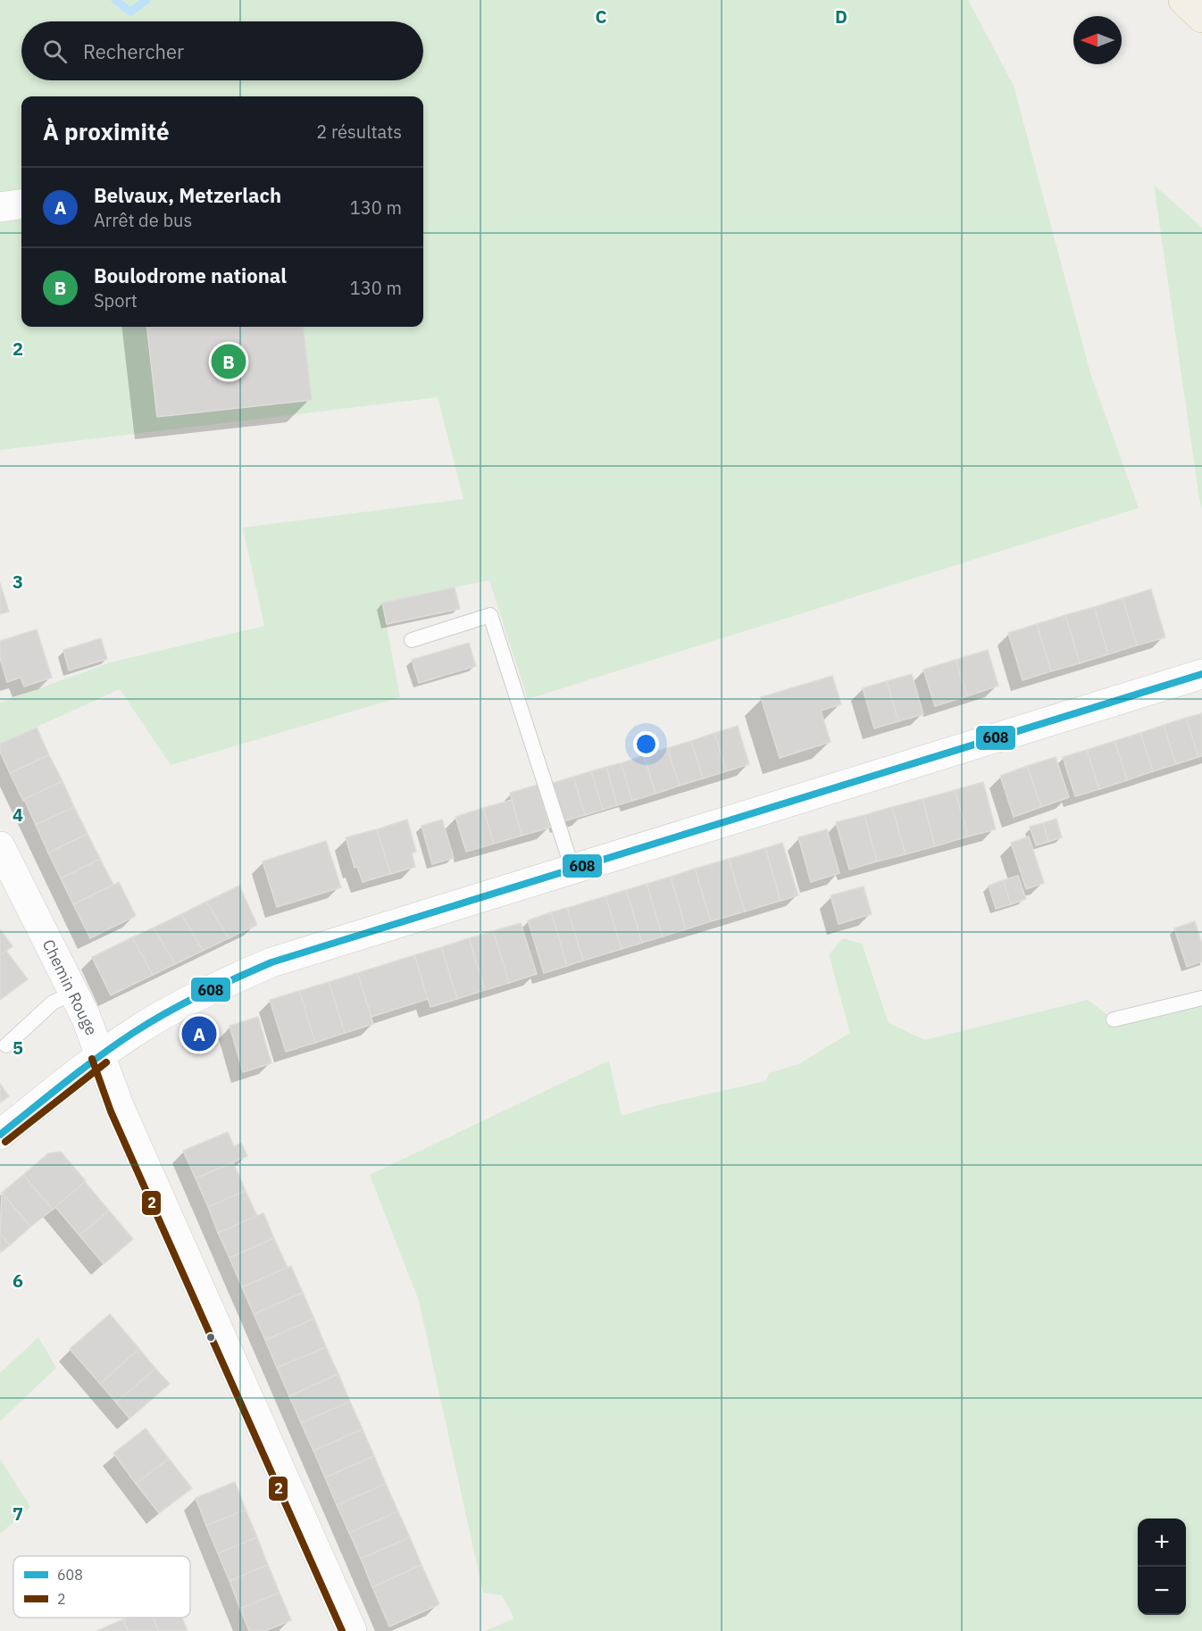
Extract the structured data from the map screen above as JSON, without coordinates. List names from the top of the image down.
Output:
{
  "streets": {
    "main road": ["Chemin Rouge"]
  },
  "lines": ["transit line 608", "transit line 2"],
  "legend": ["608", "2"],
  "north": "left",
  "page": {
    "search": "Rechercher",
    "heading": ["À proximité", "2 résultats"],
    "list": [
      {
        "mark": "A",
        "name": "Belvaux, Metzerlach",
        "note": "Arrêt de bus",
        "value": "130 m"
      },
      {
        "mark": "B",
        "name": "Boulodrome national",
        "note": "Sport",
        "value": "130 m"
      }
    ],
    "pins": ["B", "A"],
    "map_buttons": ["+", "−"]
  },
  "grid": {
    "columns": ["C", "D"],
    "rows": [
      "2",
      "3",
      "4",
      "5",
      "6",
      "7"
    ]
  }
}
